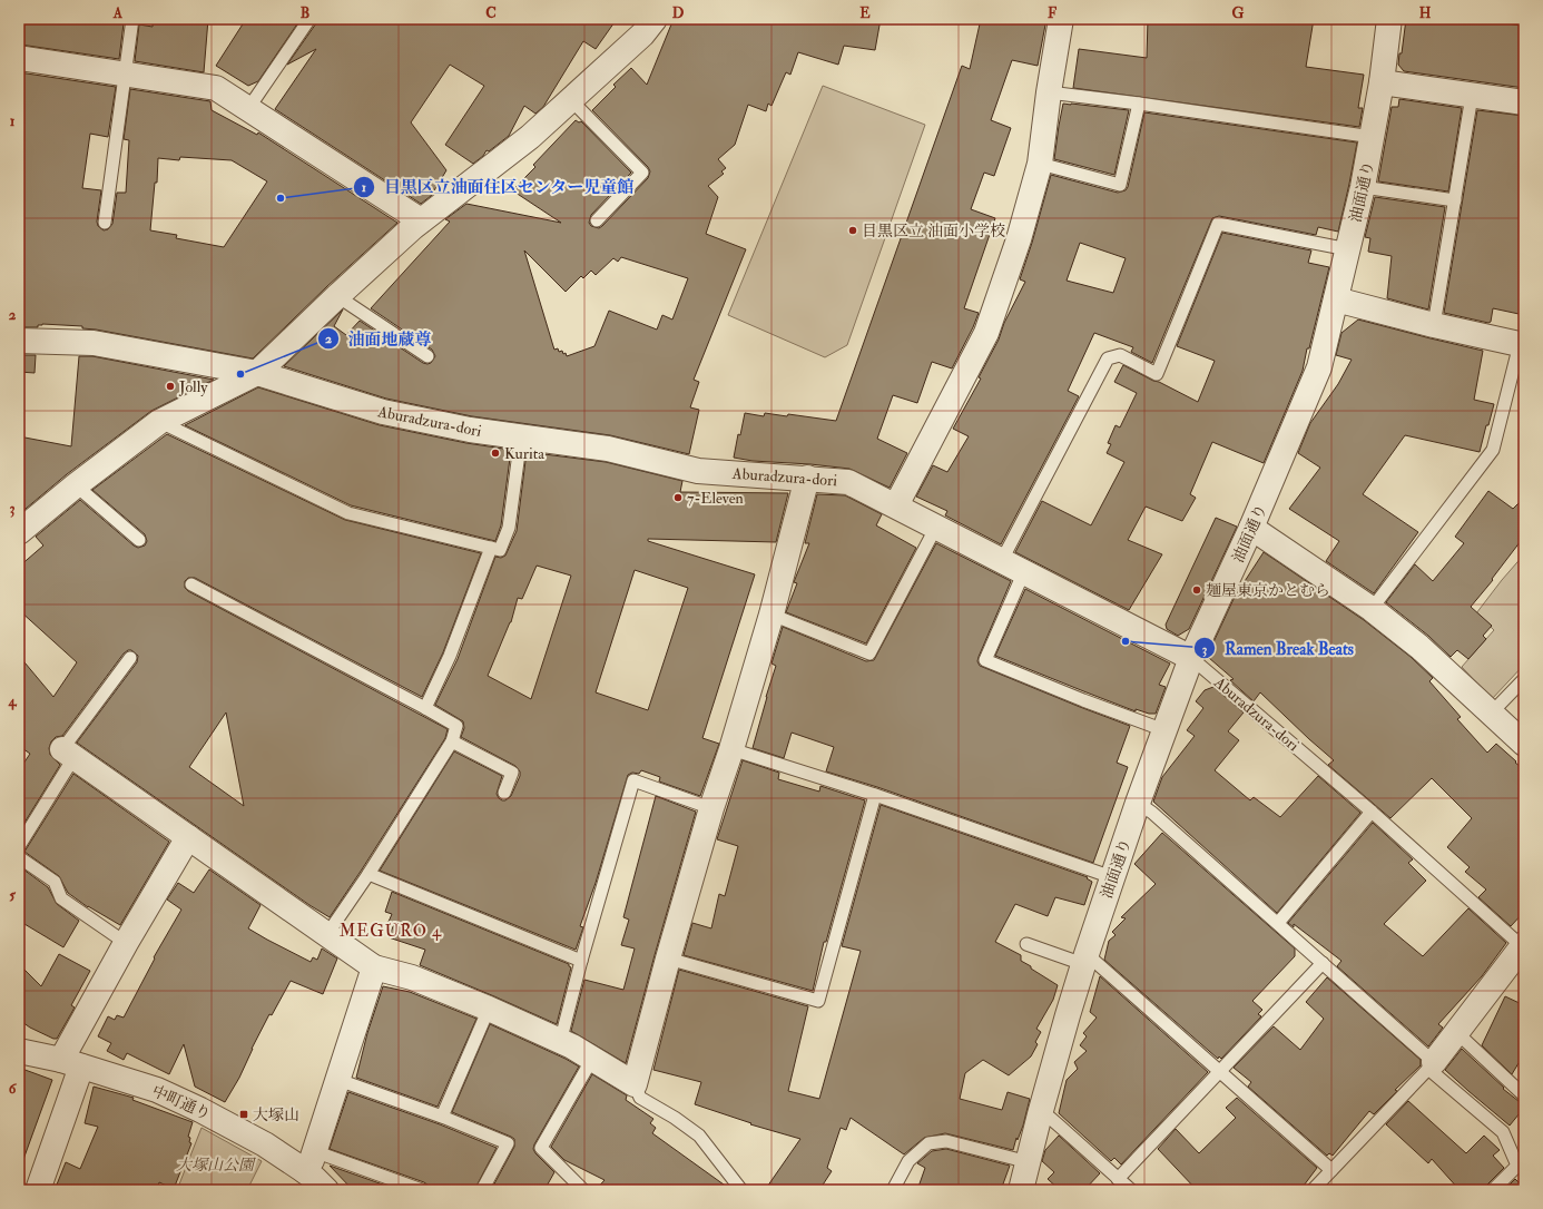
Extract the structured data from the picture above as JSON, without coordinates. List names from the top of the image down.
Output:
{
  "streets": {
    "street": ["油面通り", "Aburadzura-dori", "中町通り"]
  },
  "crossings": [
    ["油面通り", "Aburadzura-dori"]
  ],
  "districts": ["MEGURO 4"],
  "parks": ["大塚山公園"],
  "places": {
    "other": [
      "目黒区立油面住区センター児童館",
      "目黒区立 油面小学校",
      "油面地蔵尊",
      "Jolly",
      "Kurita",
      "7-Eleven",
      "麺屋東京かとむら",
      "Ramen Break Beats"
    ],
    "transit": ["大塚山"]
  },
  "grid": {
    "columns": [
      "A",
      "B",
      "C",
      "D",
      "E",
      "F",
      "G",
      "H"
    ],
    "rows": [
      "1",
      "2",
      "3",
      "4",
      "5",
      "6"
    ]
  }
}
